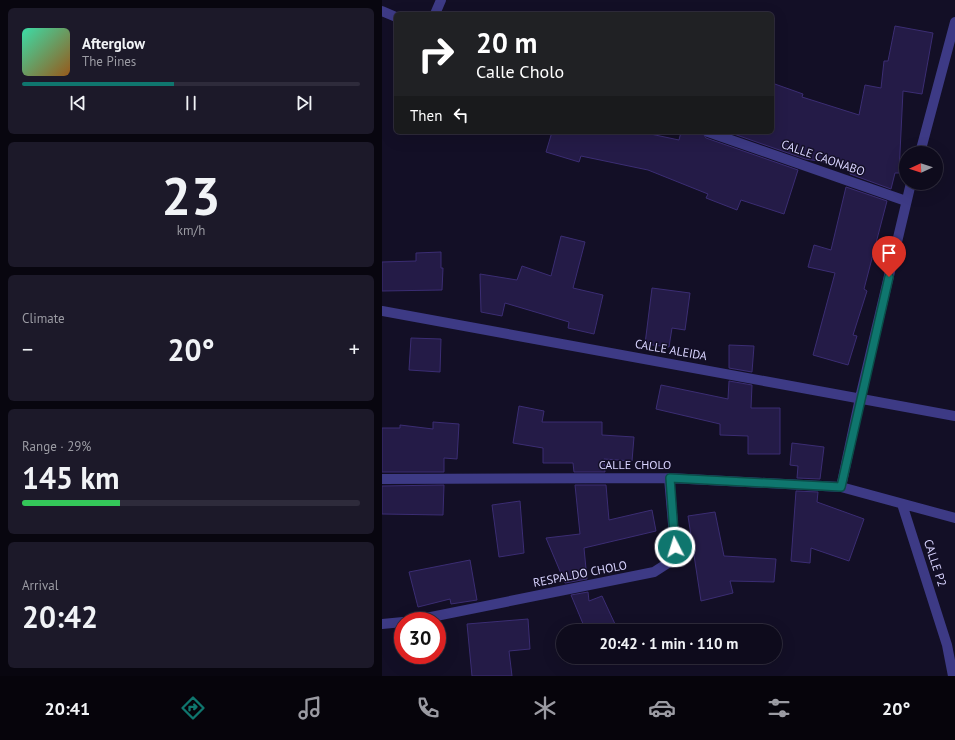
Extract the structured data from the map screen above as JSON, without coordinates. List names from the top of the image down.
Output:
{
  "streets": {
    "street": [
      "CALLE CAONABO",
      "CALLE ALEIDA",
      "CALLE CHOLO",
      "CALLE P2",
      "RESPALDO CHOLO"
    ]
  },
  "crossings": [
    ["CALLE CHOLO", "CALLE P2"],
    ["CALLE CHOLO", "RESPALDO CHOLO"]
  ],
  "north": "left",
  "page": {
    "turn": ["20 m", "Calle Cholo"],
    "song": ["Afterglow", "The Pines"],
    "then": "Then",
    "tile": [
      ["23", "km/h"],
      "Climate",
      ["Range · 29%", "145 km"],
      ["Arrival", "20:42"]
    ],
    "heat": ["−", "20°", "+"],
    "limit": "30",
    "trip": "20:42 · 1 min · 110 m",
    "tabs": ["20:41", "20°"]
  }
}
